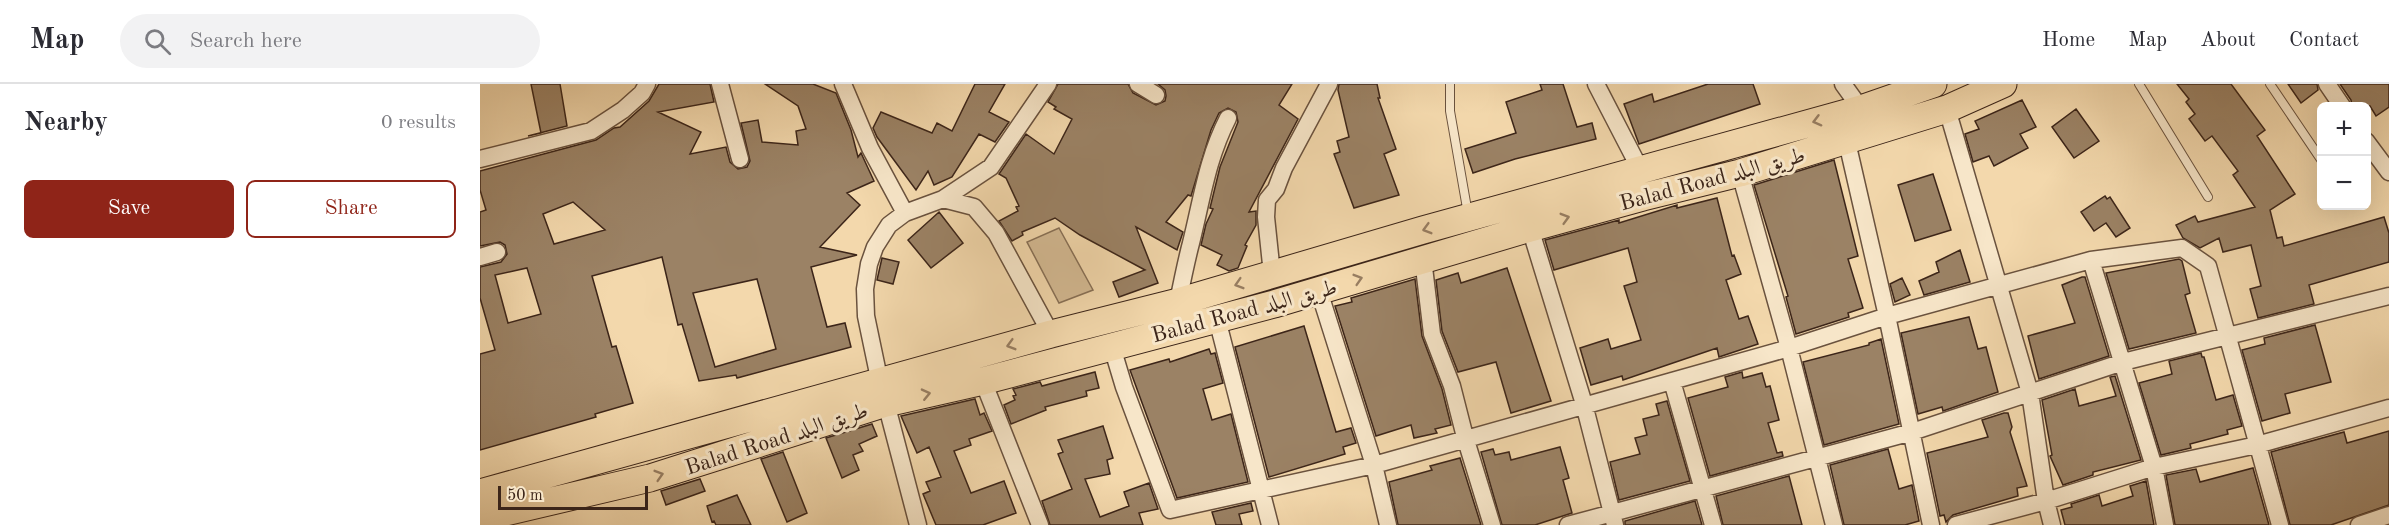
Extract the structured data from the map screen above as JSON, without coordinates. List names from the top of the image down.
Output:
{
  "streets": {
    "highway": ["Balad Road طريق البلد"]
  },
  "scale_bar": "50 m",
  "page": {
    "header": "Map",
    "search": "Search here",
    "nav": [
      "Home",
      "Map",
      "About",
      "Contact"
    ],
    "heading": ["Nearby", "0 results"],
    "map_buttons": ["+", "−"],
    "buttons": ["Save", "Share"],
    "scale": "50 m"
  }
}
